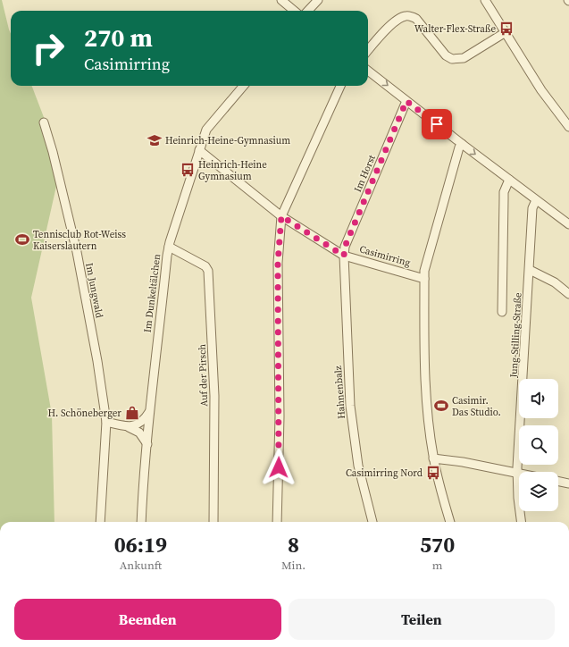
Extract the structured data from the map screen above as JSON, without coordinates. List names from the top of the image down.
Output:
{
  "streets": {
    "street": [
      "Im Horst",
      "Casimirring",
      "Im Jungwald",
      "Im Dunkeltälchen",
      "Jung-Stilling-Straße",
      "Auf der Pirsch",
      "Hahnenbalz"
    ]
  },
  "crossings": [
    ["Im Horst", "Casimirring"],
    ["Im Horst", "Hahnenbalz"],
    ["Casimirring", "Im Dunkeltälchen"],
    ["Casimirring", "Hahnenbalz"],
    ["Im Dunkeltälchen", "Auf der Pirsch"]
  ],
  "places": {
    "bus stop": ["Walter-Flex-Straße", "Heinrich-Heine Gymnasium", "Casimirring Nord"],
    "school or university": ["Heinrich-Heine-Gymnasium"],
    "sports": ["Tennisclub Rot-Weiss Kaiserslautern", "Casimir. Das Studio."],
    "shop": ["H. Schöneberger"]
  },
  "page": {
    "turn": ["270 m", "Casimirring"],
    "eta": [
      "06:19",
      "Ankunft",
      "8",
      "Min.",
      "570",
      "m"
    ],
    "buttons": ["Beenden", "Teilen"]
  }
}
